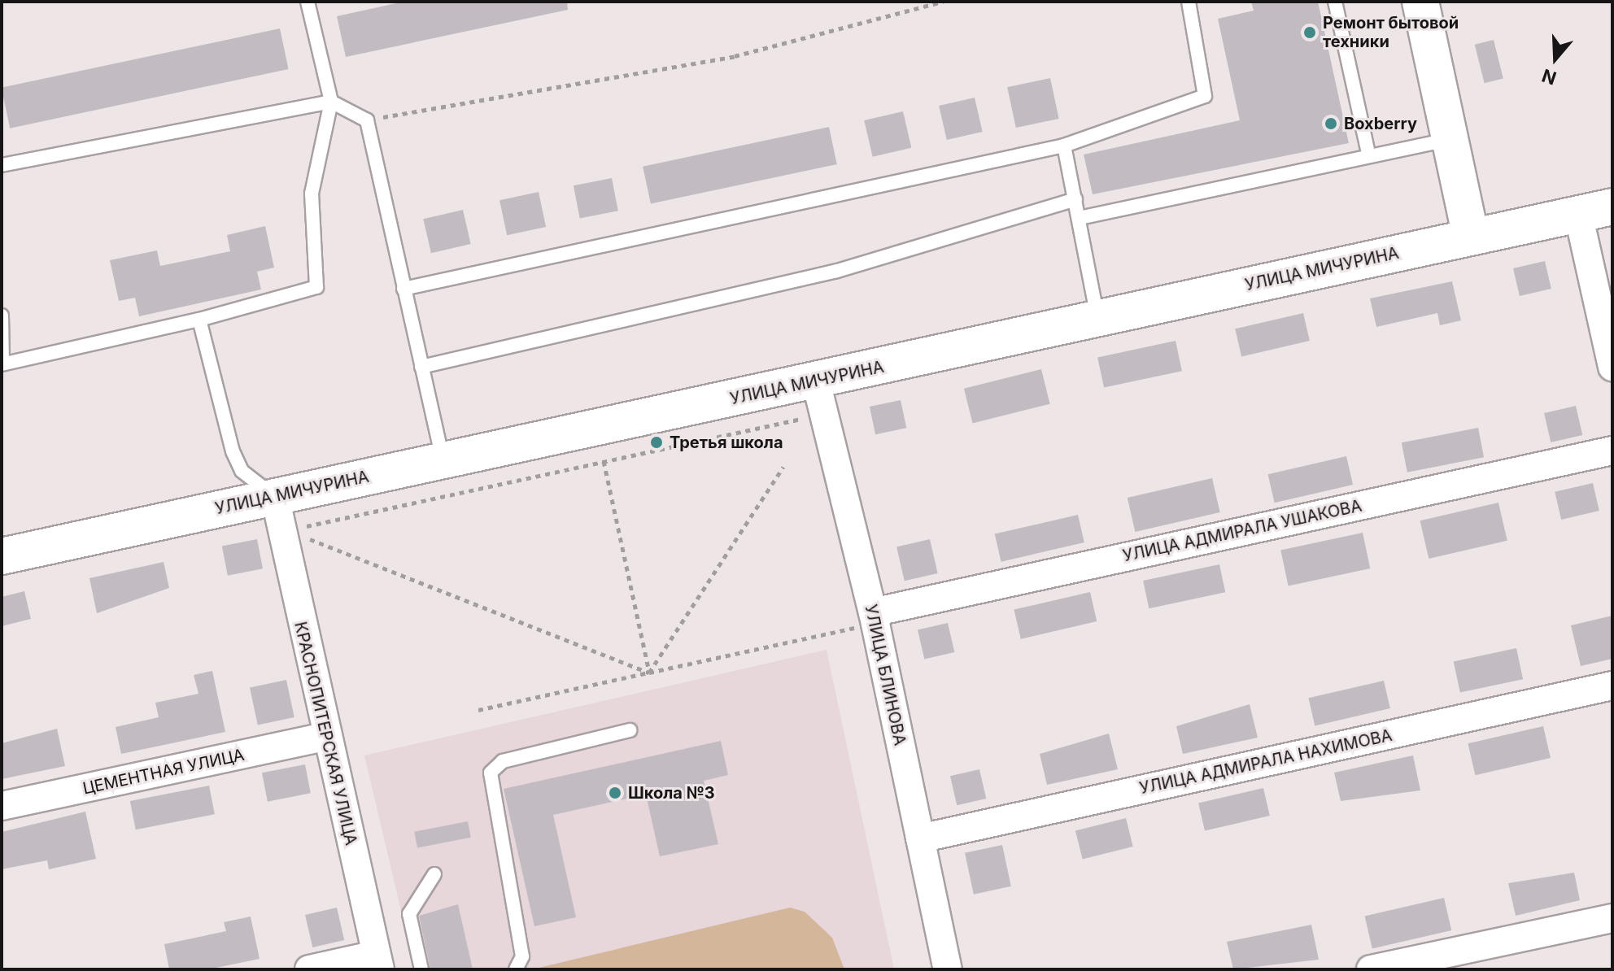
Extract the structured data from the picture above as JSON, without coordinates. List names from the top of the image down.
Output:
{
  "streets": {
    "street": [
      "УЛИЦА МИЧУРИНА",
      "УЛИЦА АДМИРАЛА УШАКОВА",
      "УЛИЦА БЛИНОВА",
      "КРАСНОПИТЕРСКАЯ УЛИЦА",
      "УЛИЦА АДМИРАЛА НАХИМОВА",
      "ЦЕМЕНТНАЯ УЛИЦА"
    ]
  },
  "crossings": [
    ["УЛИЦА МИЧУРИНА", "УЛИЦА БЛИНОВА"],
    ["УЛИЦА МИЧУРИНА", "КРАСНОПИТЕРСКАЯ УЛИЦА"],
    ["УЛИЦА АДМИРАЛА УШАКОВА", "УЛИЦА БЛИНОВА"],
    ["УЛИЦА БЛИНОВА", "УЛИЦА АДМИРАЛА НАХИМОВА"],
    ["КРАСНОПИТЕРСКАЯ УЛИЦА", "ЦЕМЕНТНАЯ УЛИЦА"]
  ],
  "places": [
    "Ремонт бытовой техники",
    "Boxberry",
    "Третья школа",
    "Школа №3"
  ],
  "north": "bottom"
}
